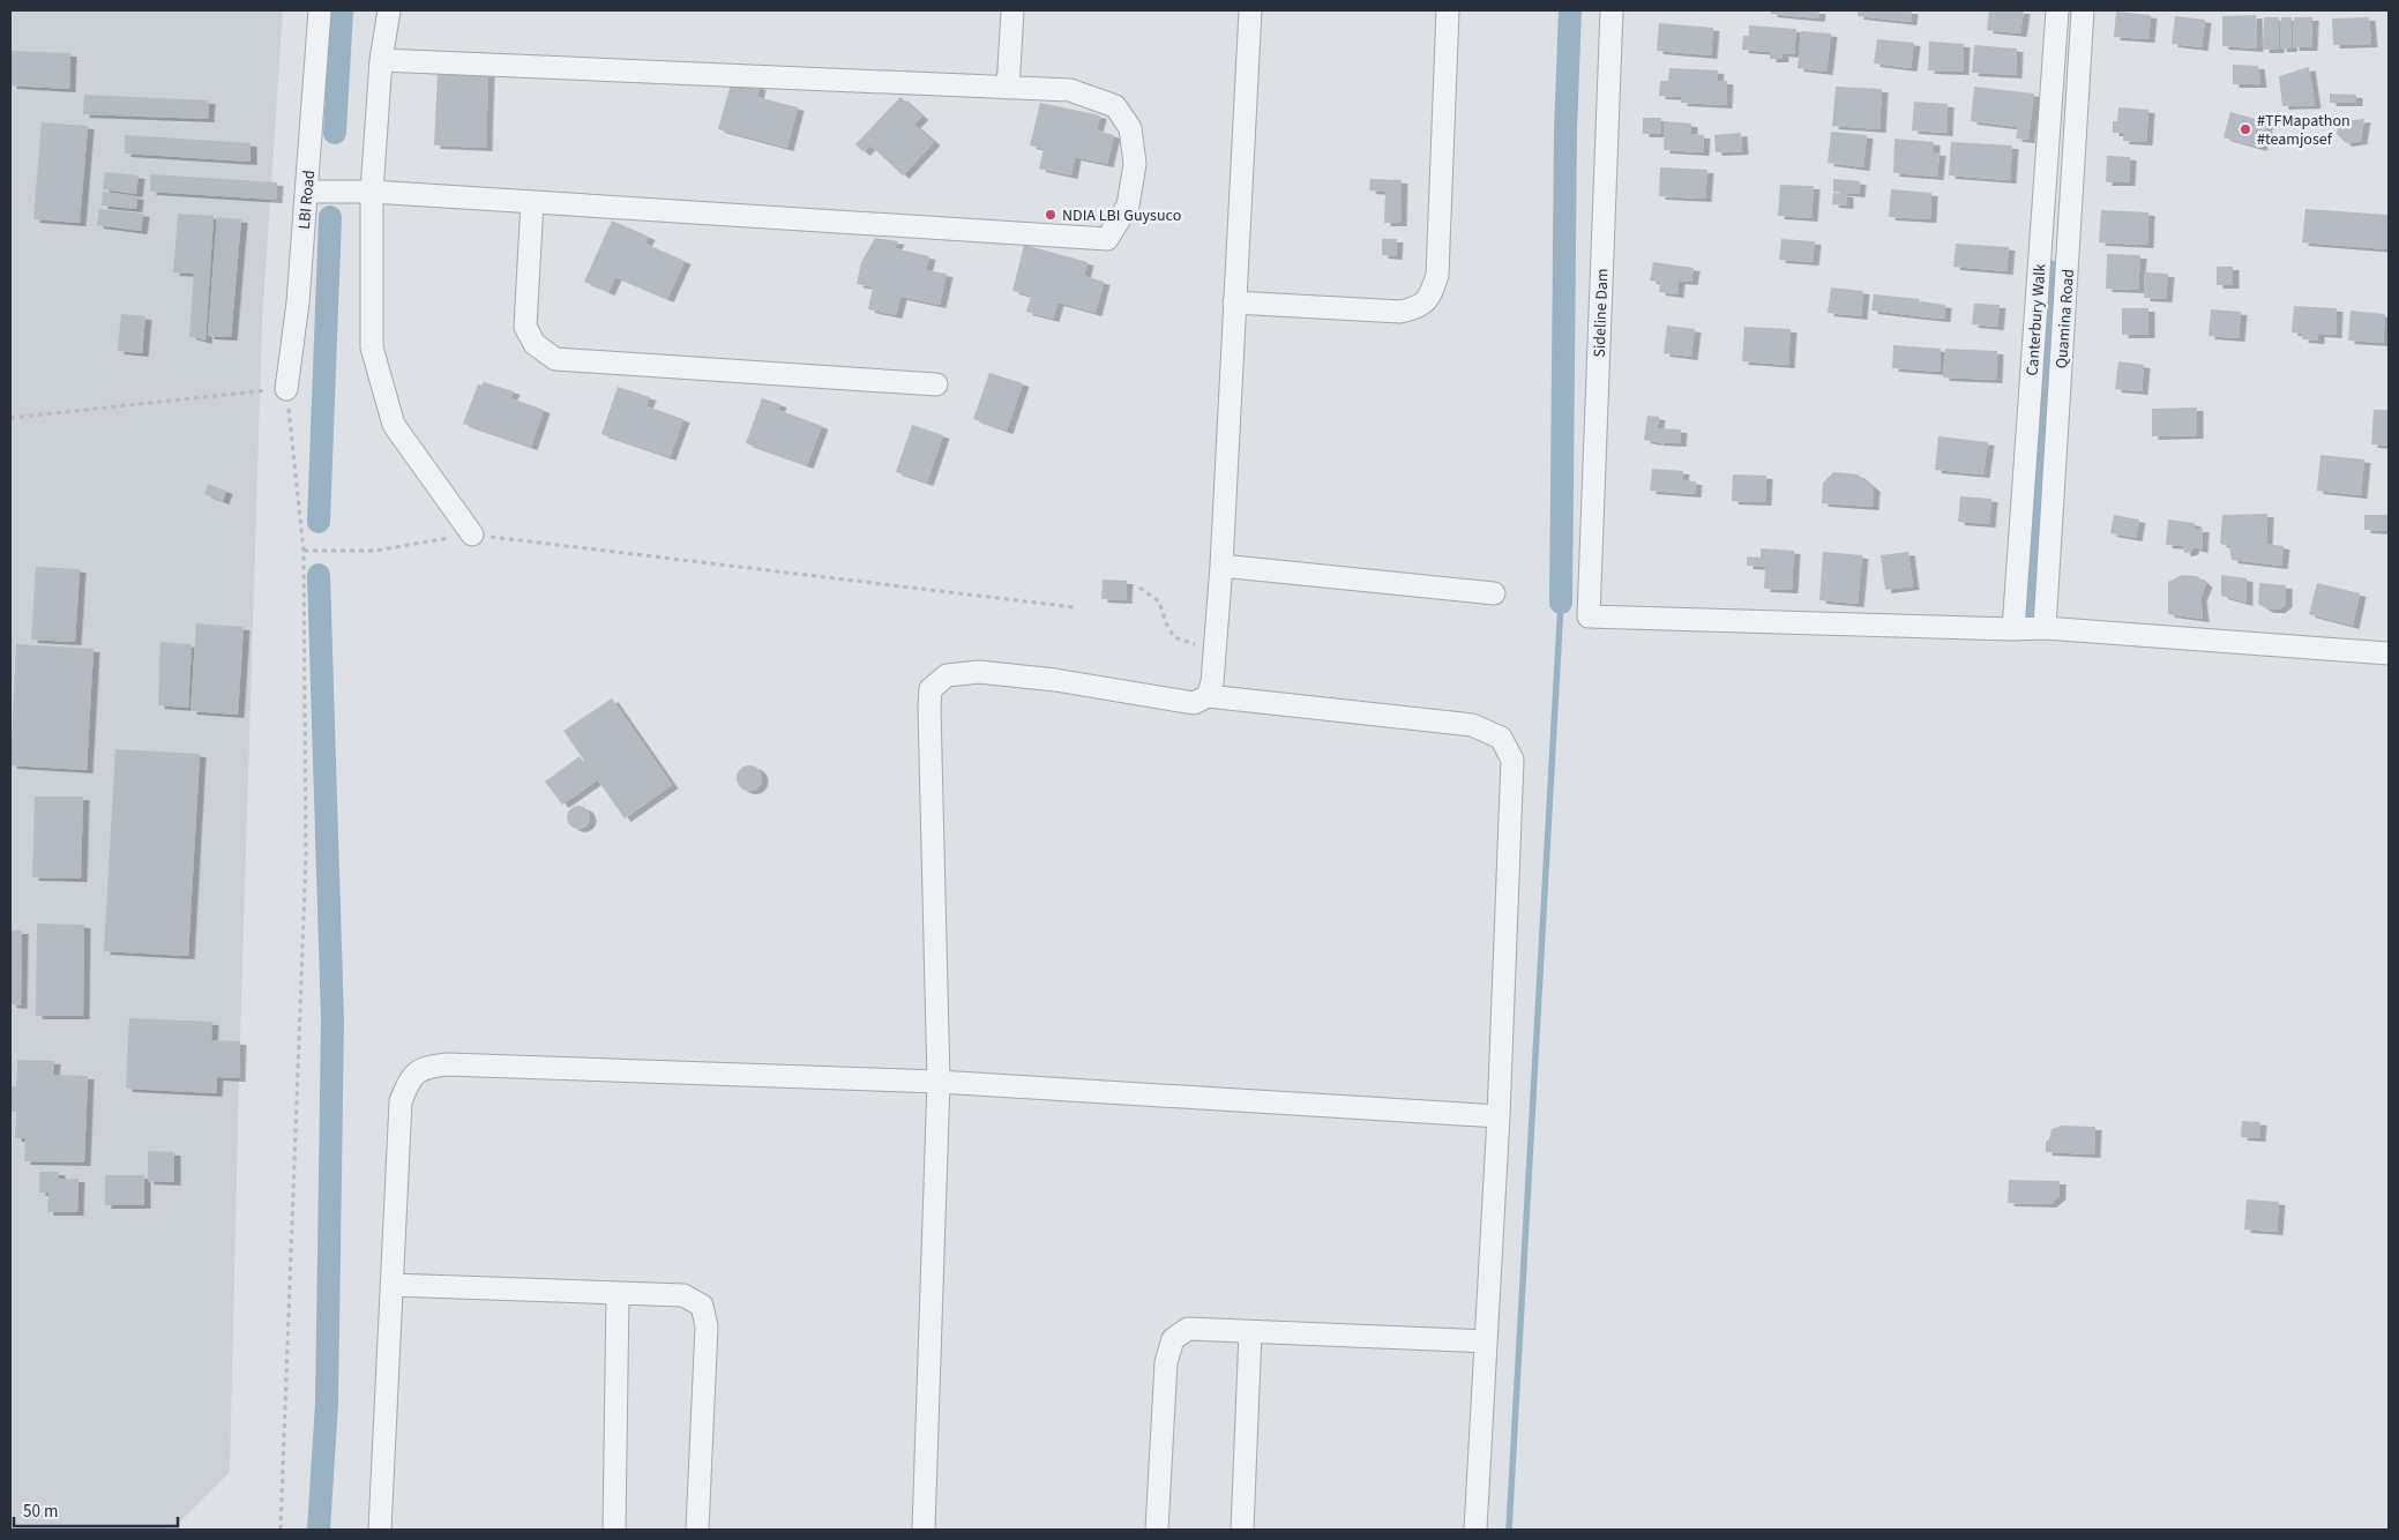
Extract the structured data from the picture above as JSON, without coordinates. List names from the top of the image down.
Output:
{
  "streets": {
    "street": [
      "LBI Road",
      "Sideline Dam",
      "Quamina Road",
      "Canterbury Walk"
    ]
  },
  "crossings": [
    ["Sideline Dam", "Canterbury Walk"]
  ],
  "places": ["#TFMapathon #teamjosef", "NDIA LBI Guysuco"],
  "scale_bar": "50 m"
}
